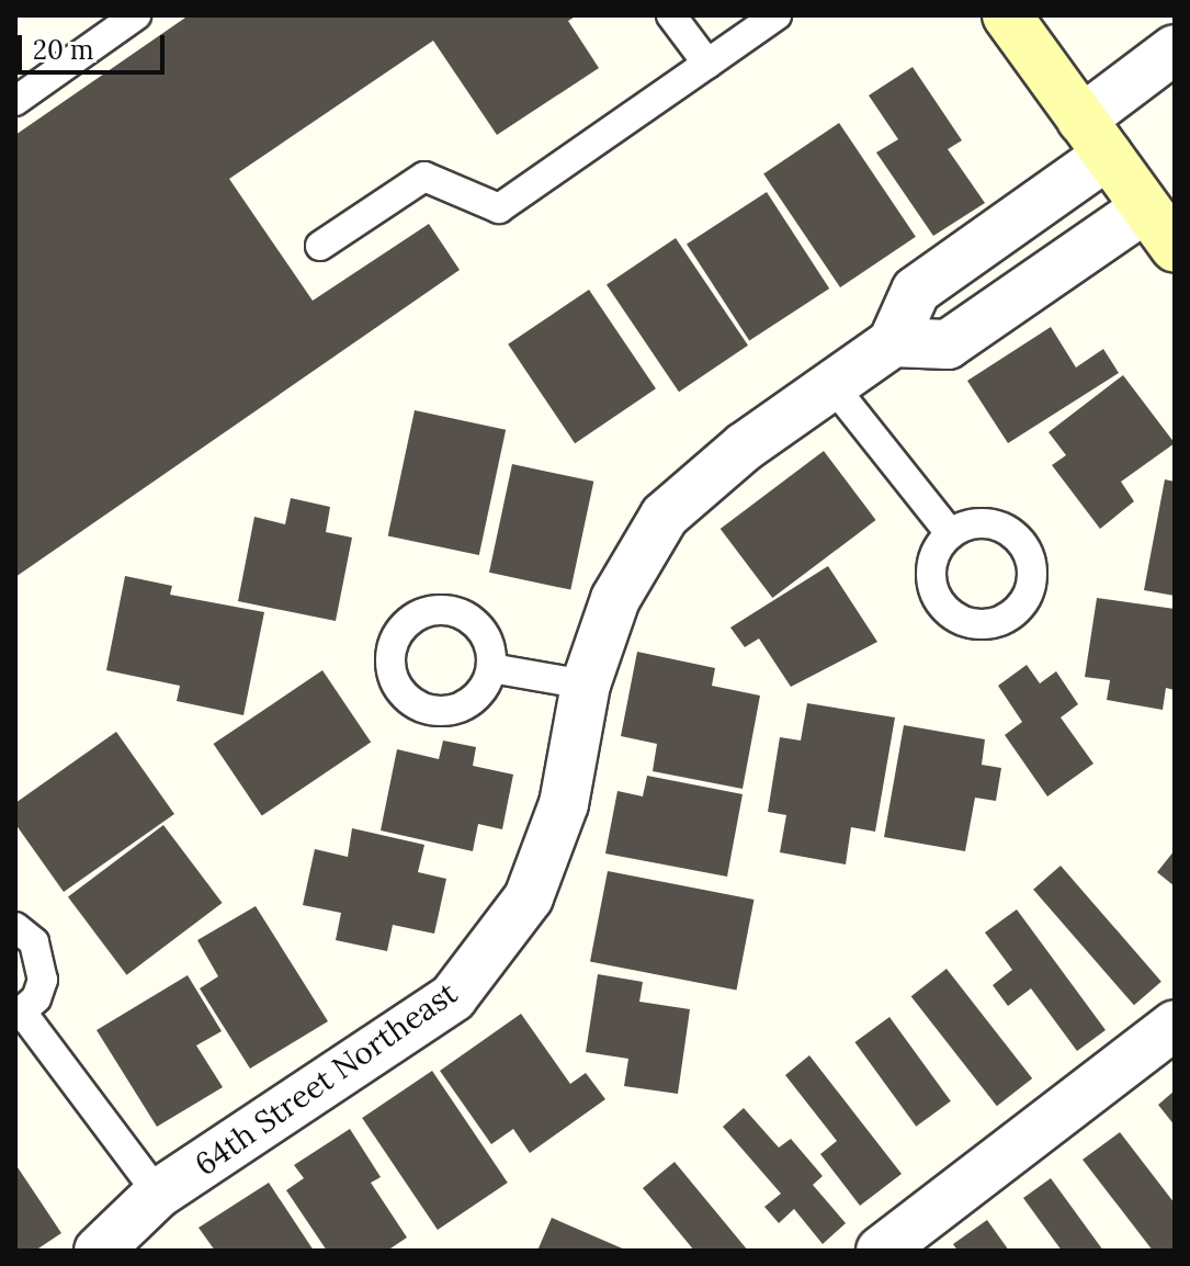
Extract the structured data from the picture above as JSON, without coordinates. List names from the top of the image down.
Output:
{
  "streets": {
    "street": ["64th Street Northeast"]
  },
  "scale_bar": "20 m"
}
